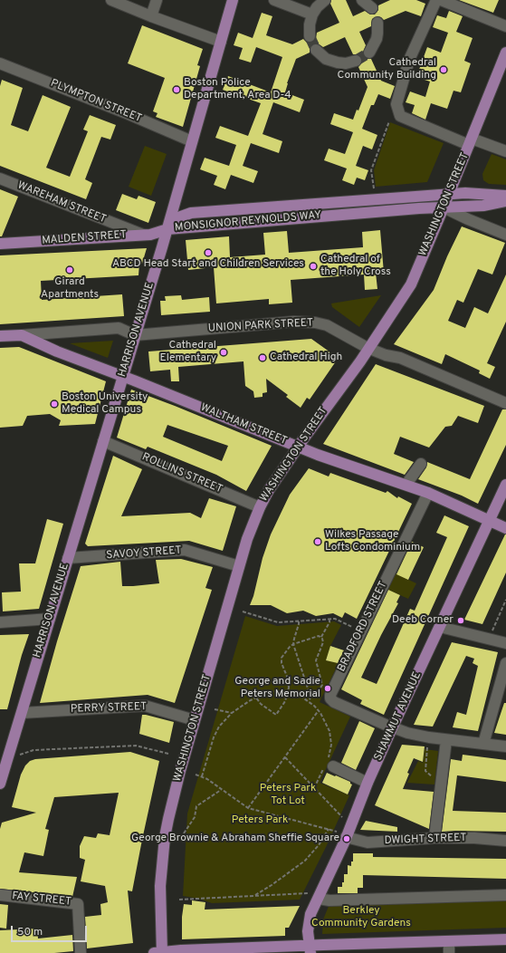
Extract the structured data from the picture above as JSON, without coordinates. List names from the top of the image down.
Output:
{
  "streets": {
    "main road": [
      "WASHINGTON STREET",
      "MONSIGNOR REYNOLDS WAY",
      "MALDEN STREET",
      "UNION PARK STREET",
      "HARRISON AVENUE",
      "WALTHAM STREET",
      "SHAWMUT AVENUE"
    ],
    "street": [
      "PLYMPTON STREET",
      "WAREHAM STREET",
      "ROLLINS STREET",
      "SAVOY STREET",
      "BRADFORD STREET",
      "PERRY STREET",
      "DWIGHT STREET",
      "FAY STREET"
    ]
  },
  "crossings": [
    ["PLYMPTON STREET", "HARRISON AVENUE"],
    ["WAREHAM STREET", "MALDEN STREET"],
    ["WASHINGTON STREET", "MONSIGNOR REYNOLDS WAY"],
    ["WASHINGTON STREET", "UNION PARK STREET"],
    ["WASHINGTON STREET", "WALTHAM STREET"],
    ["WASHINGTON STREET", "ROLLINS STREET"],
    ["WASHINGTON STREET", "SAVOY STREET"],
    ["WASHINGTON STREET", "PERRY STREET"],
    ["MONSIGNOR REYNOLDS WAY", "MALDEN STREET"],
    ["MONSIGNOR REYNOLDS WAY", "HARRISON AVENUE"],
    ["MALDEN STREET", "HARRISON AVENUE"],
    ["UNION PARK STREET", "HARRISON AVENUE"],
    ["UNION PARK STREET", "WALTHAM STREET"],
    ["HARRISON AVENUE", "WALTHAM STREET"],
    ["HARRISON AVENUE", "ROLLINS STREET"],
    ["HARRISON AVENUE", "SAVOY STREET"],
    ["HARRISON AVENUE", "PERRY STREET"],
    ["WALTHAM STREET", "BRADFORD STREET"],
    ["WALTHAM STREET", "SHAWMUT AVENUE"],
    ["BRADFORD STREET", "SHAWMUT AVENUE"],
    ["SHAWMUT AVENUE", "DWIGHT STREET"]
  ],
  "parks": ["Peters Park Tot Lot", "Peters Park", "Berkley Community Gardens"],
  "places": [
    "Cathedral Community Building",
    "Boston Police Department, Area D-4",
    "ABCD Head Start and Children Services",
    "Cathedral of the Holy Cross",
    "Girard Apartments",
    "Cathedral Elementary",
    "Cathedral High",
    "Boston University Medical Campus",
    "Wilkes Passage Lofts Condominium",
    "Deeb Corner",
    "George and Sadie Peters Memorial",
    "George Brownie & Abraham Sheffie Square"
  ],
  "scale_bar": "50 m"
}
